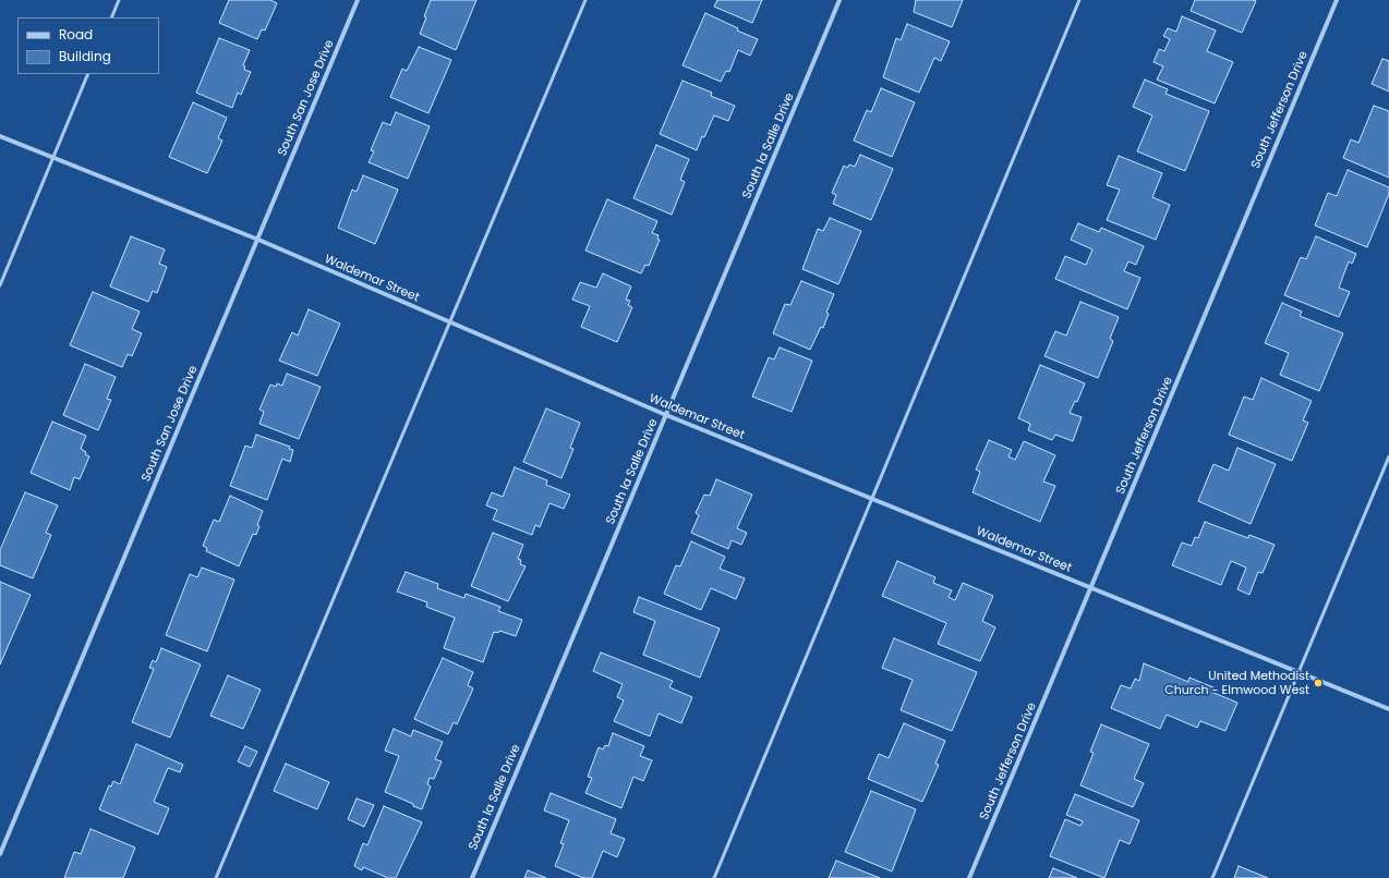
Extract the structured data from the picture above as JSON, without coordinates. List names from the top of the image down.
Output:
{
  "streets": {
    "street": [
      "South San Jose Drive",
      "South Jefferson Drive",
      "South la Salle Drive",
      "Waldemar Street"
    ]
  },
  "crossings": [
    ["South San Jose Drive", "Waldemar Street"],
    ["South Jefferson Drive", "Waldemar Street"],
    ["South la Salle Drive", "Waldemar Street"]
  ],
  "places": ["United Methodist Church - Elmwood West"],
  "legend": ["Road", "Building"]
}
